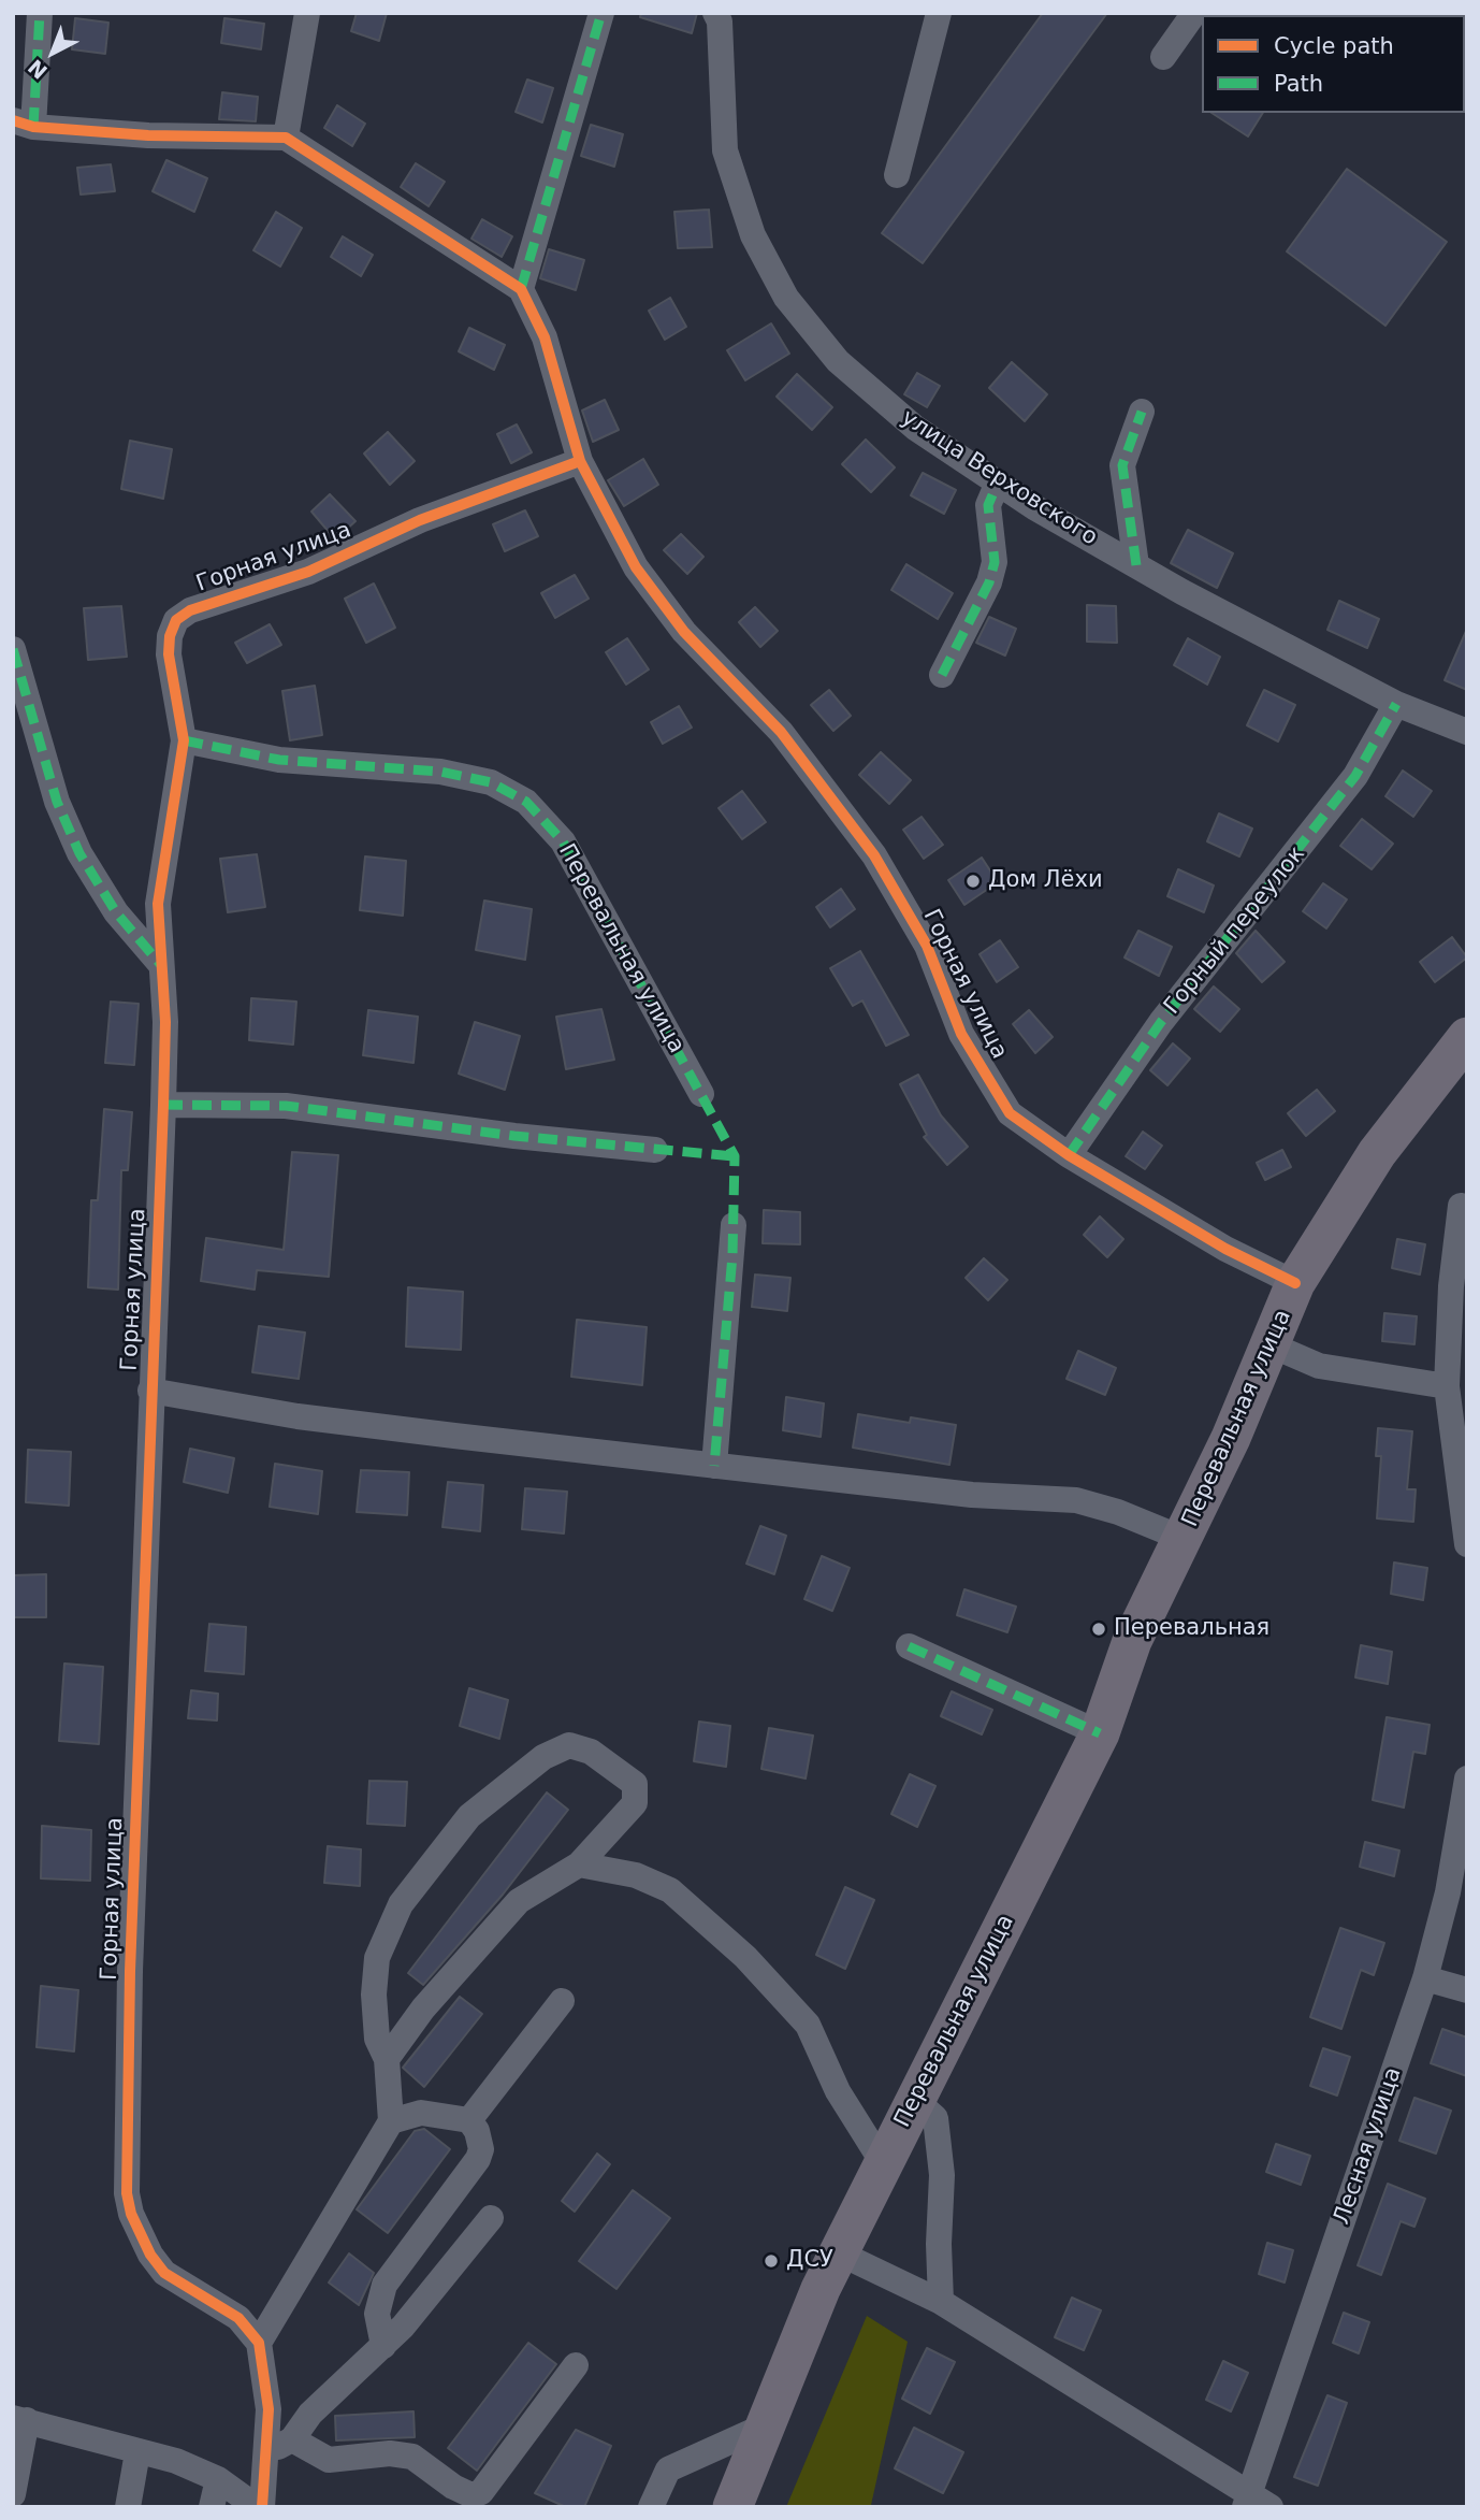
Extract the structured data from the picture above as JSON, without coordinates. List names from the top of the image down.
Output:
{
  "streets": {
    "highway": ["Перевальная улица"],
    "street": [
      "улица Верховского",
      "Горная улица",
      "Горный переулок",
      "Лесная улица"
    ]
  },
  "crossings": [
    ["улица Верховского", "Горный переулок"],
    ["Горная улица", "Горный переулок"],
    ["Горная улица", "Перевальная улица"]
  ],
  "places": ["Дом Лёхи", "Перевальная", "ДСУ"],
  "legend": ["Cycle path", "Path"],
  "north": "bottom left"
}
